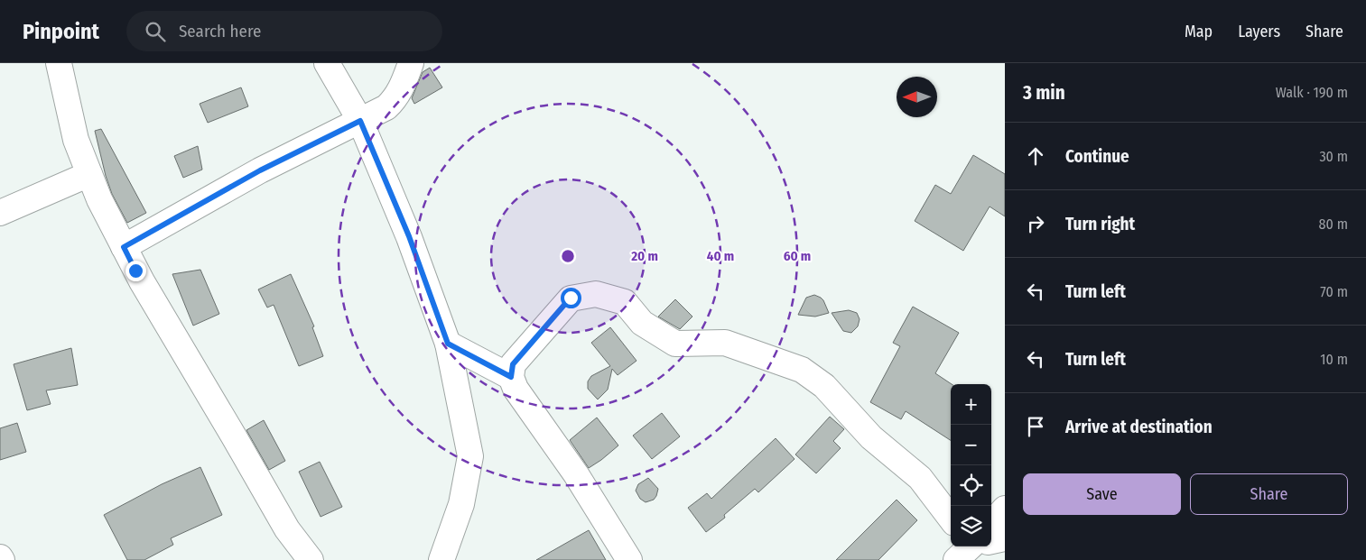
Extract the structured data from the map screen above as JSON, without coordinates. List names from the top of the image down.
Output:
{
  "north": "left",
  "page": {
    "header": "Pinpoint",
    "search": "Search here",
    "nav": ["Map", "Layers", "Share"],
    "heading": ["3 min", "Walk · 190 m"],
    "list": [
      ["Continue", "30 m"],
      ["Turn right", "80 m"],
      ["Turn left", "70 m"],
      ["Turn left", "10 m"],
      "Arrive at destination"
    ],
    "map_buttons": ["+", "−"],
    "buttons": ["Save", "Share"]
  },
  "rings": ["20 m", "40 m", "60 m"]
}
